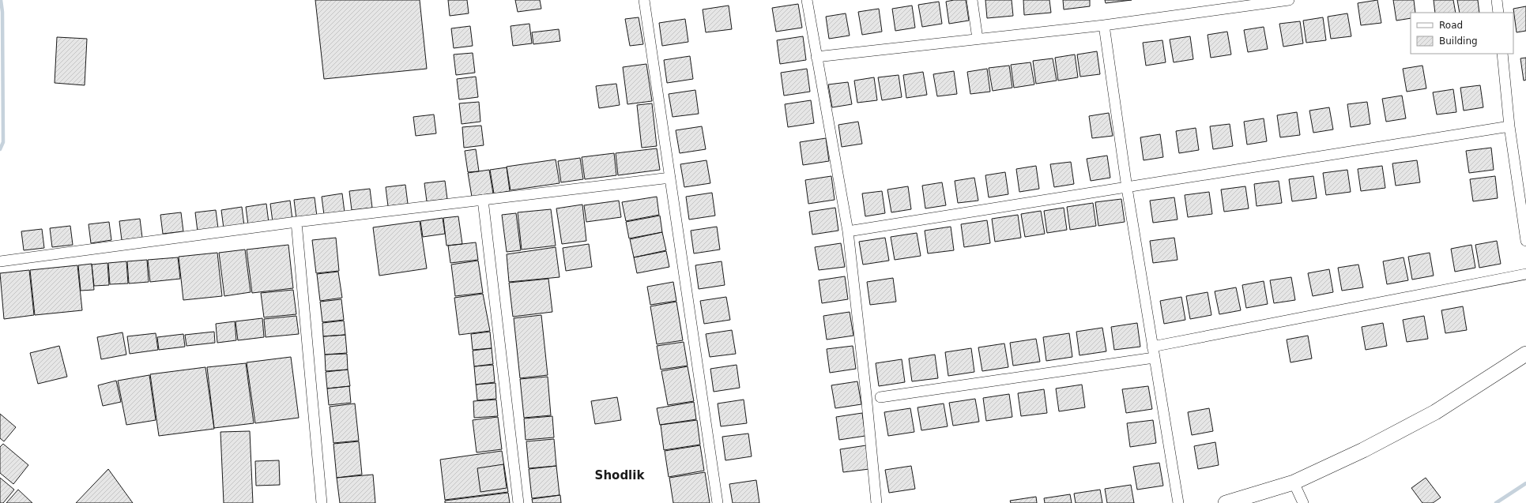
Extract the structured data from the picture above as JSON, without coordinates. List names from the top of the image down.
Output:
{
  "districts": ["Shodlik"],
  "legend": ["Road", "Building"]
}
